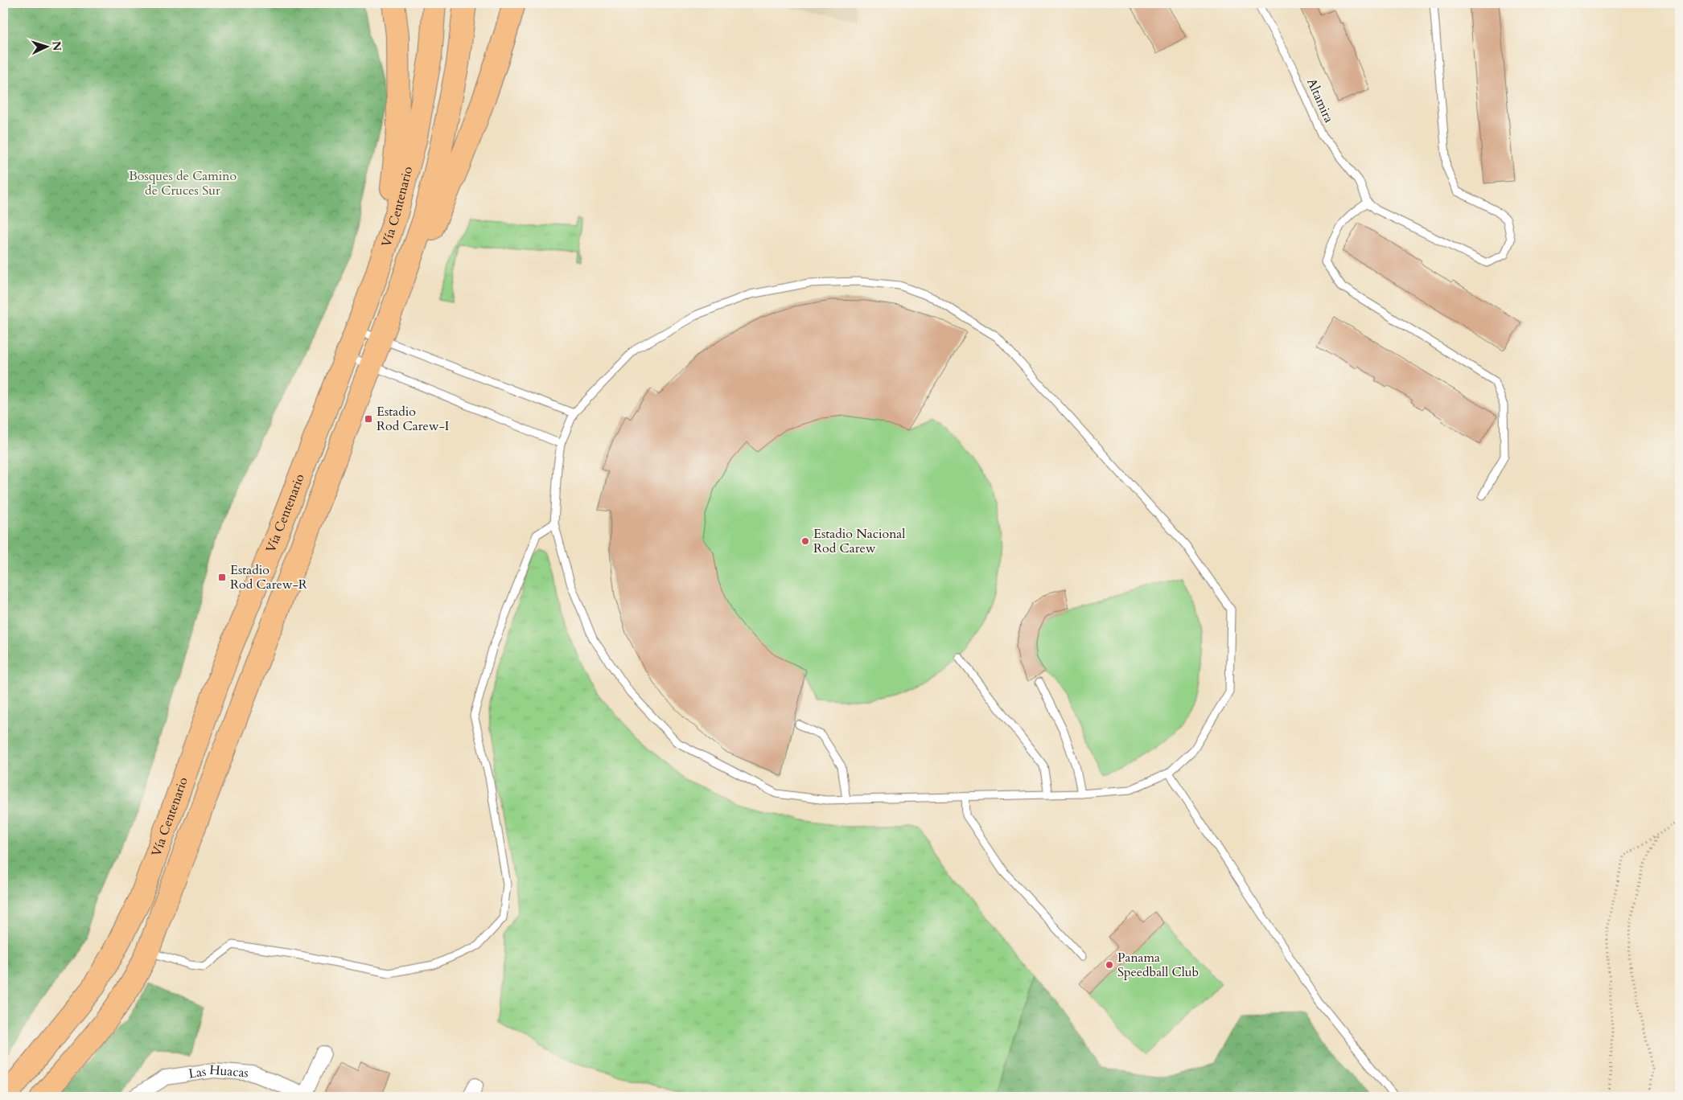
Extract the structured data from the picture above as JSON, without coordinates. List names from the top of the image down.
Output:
{
  "streets": {
    "highway": ["Vía Centenario"],
    "street": ["Las Huacas"],
    "lane": ["Altamira"]
  },
  "parks": ["Bosques de Camino de Cruces Sur"],
  "places": {
    "transit": ["Estadio Rod Carew-I", "Estadio Rod Carew-R"],
    "other": ["Estadio Nacional Rod Carew", "Panama Speedball Club"]
  },
  "north": "right"
}
